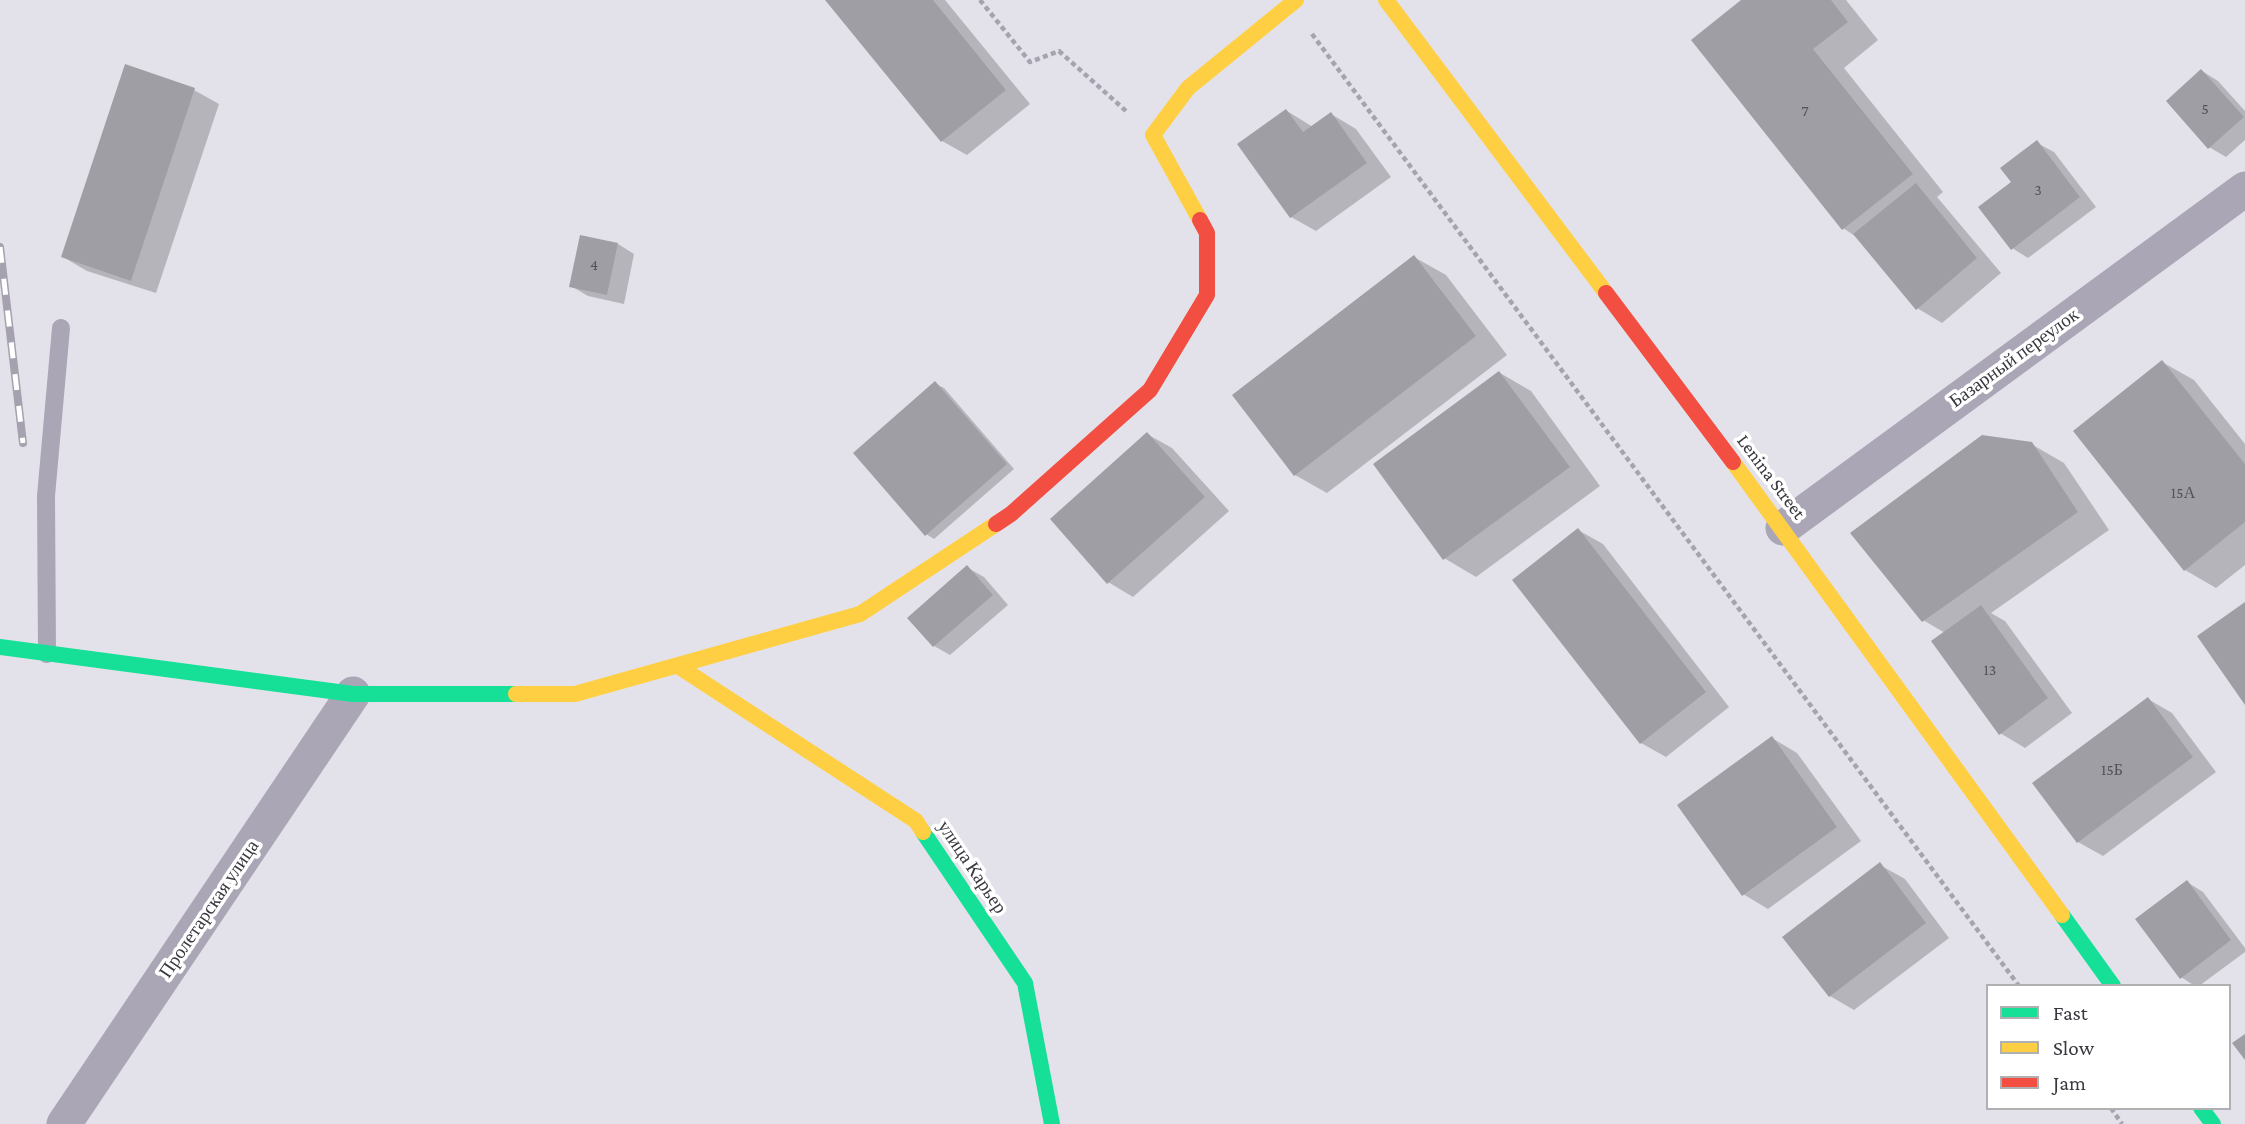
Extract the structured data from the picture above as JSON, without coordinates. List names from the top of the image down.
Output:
{
  "streets": {
    "street": [
      "Базарный переулок",
      "Lenina Street",
      "улица Карьер",
      "Пролетарская улица"
    ]
  },
  "crossings": [
    ["Базарный переулок", "Lenina Street"]
  ],
  "house_numbers": [
    "5",
    "7",
    "3",
    "4",
    "15А",
    "13",
    "15Б"
  ],
  "legend": ["Fast", "Slow", "Jam"]
}
